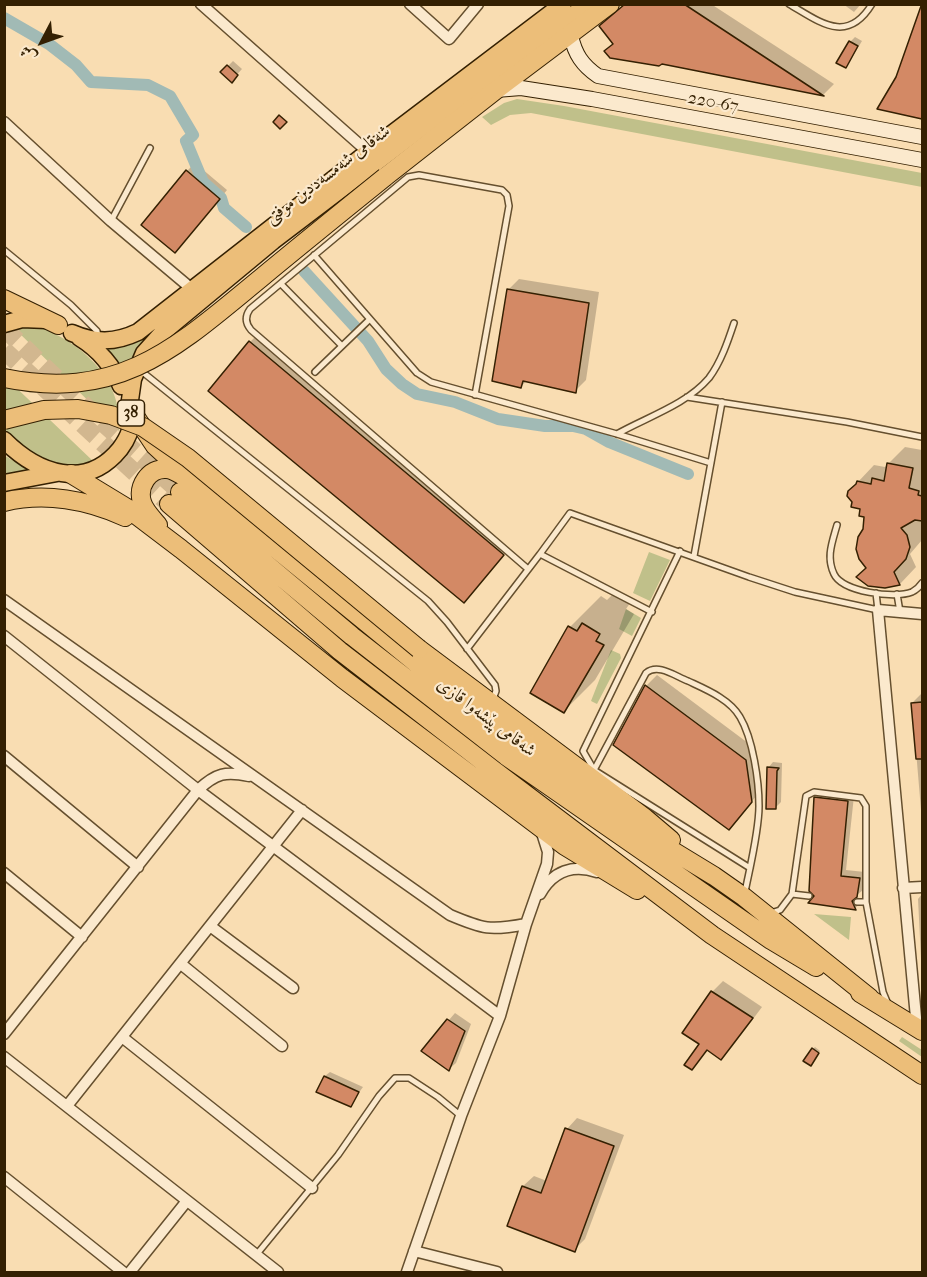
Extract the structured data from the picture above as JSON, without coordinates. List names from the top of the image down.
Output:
{
  "streets": {
    "highway": ["شەقامی پێشەوا قازی"],
    "main road": ["شەقامی شەمسەددین موفتی", "38"],
    "street": ["220-67"]
  },
  "crossings": [
    ["شەقامی شەمسەددین موفتی", "شەقامی پێشەوا قازی"],
    ["38", "شەقامی پێشەوا قازی"]
  ],
  "north": "bottom left"
}
